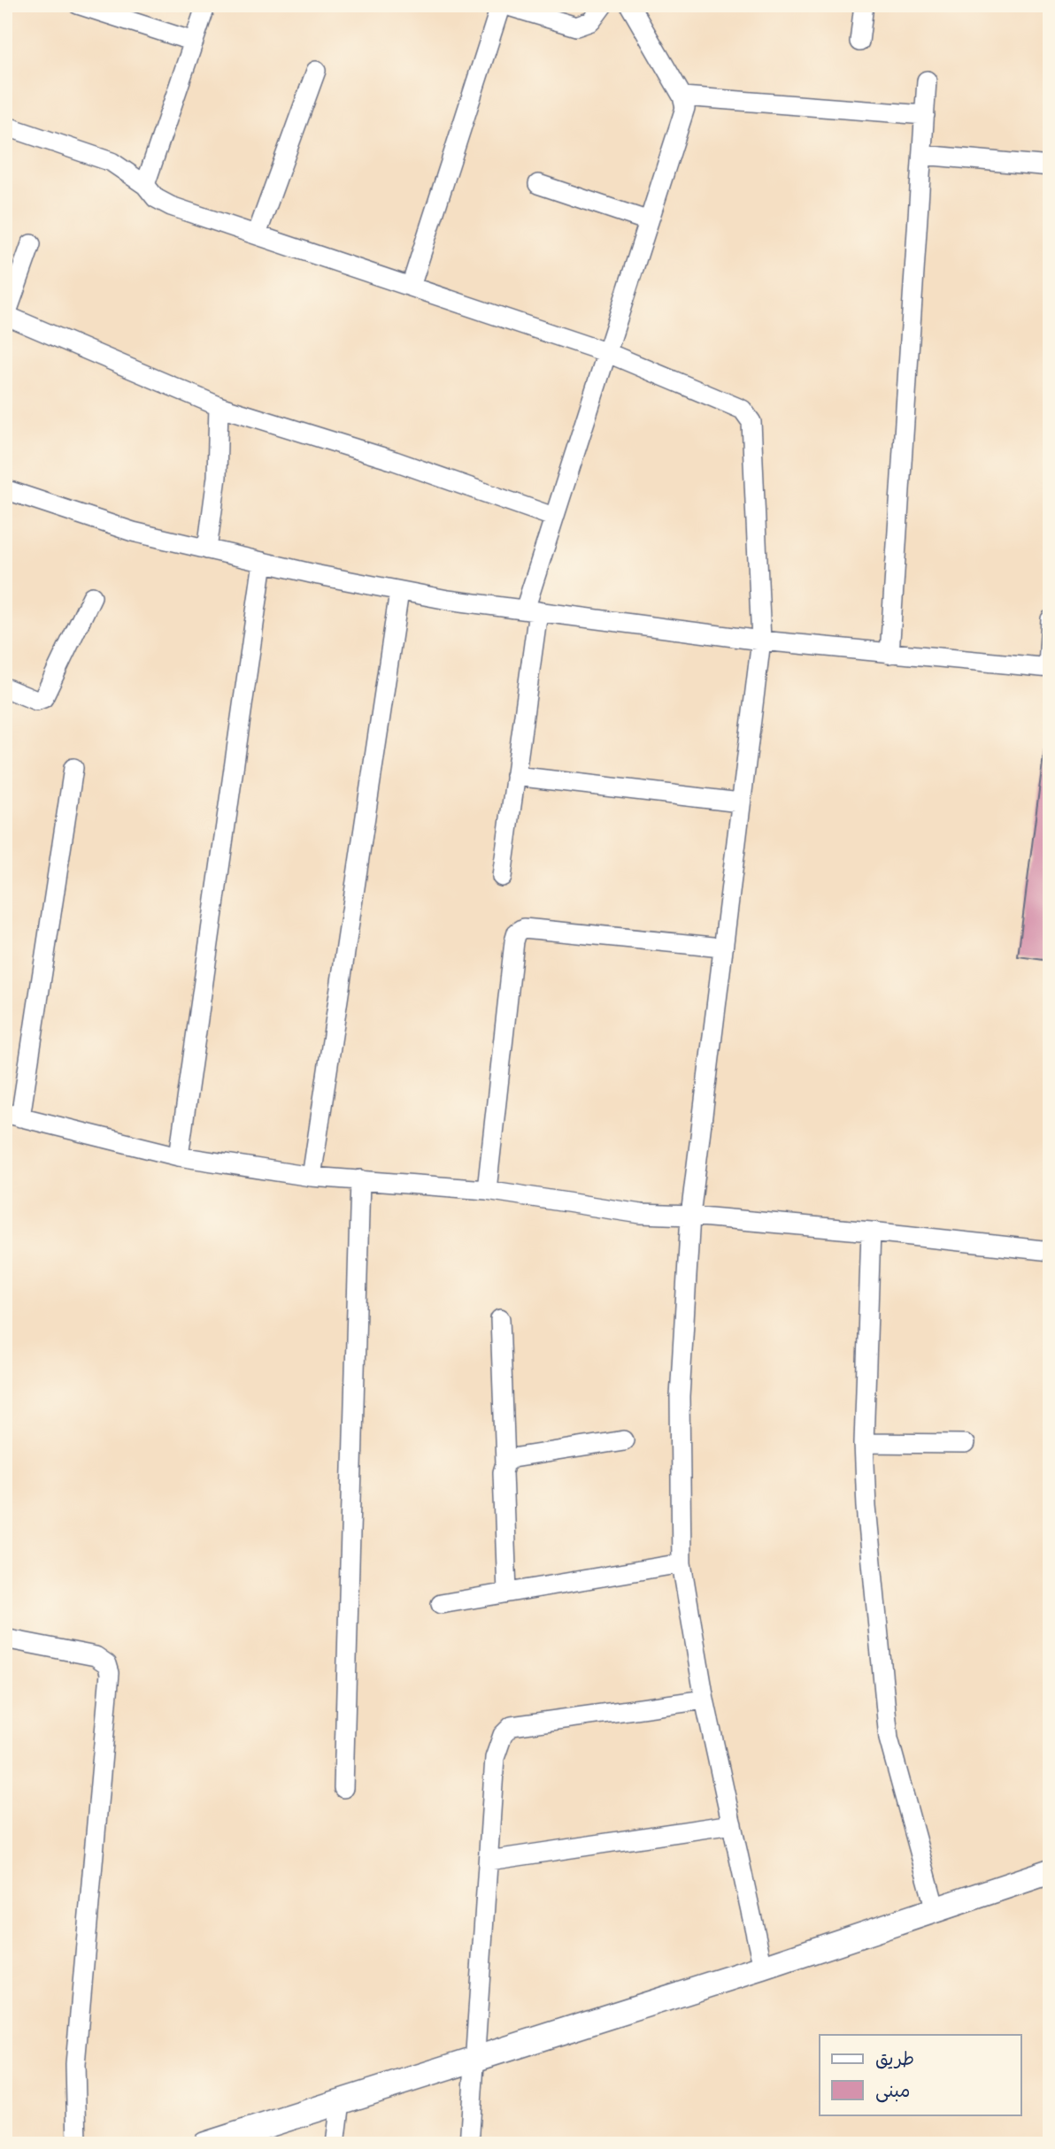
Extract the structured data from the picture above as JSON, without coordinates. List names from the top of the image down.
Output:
{
  "legend": ["طريق", "مبنى"]
}
